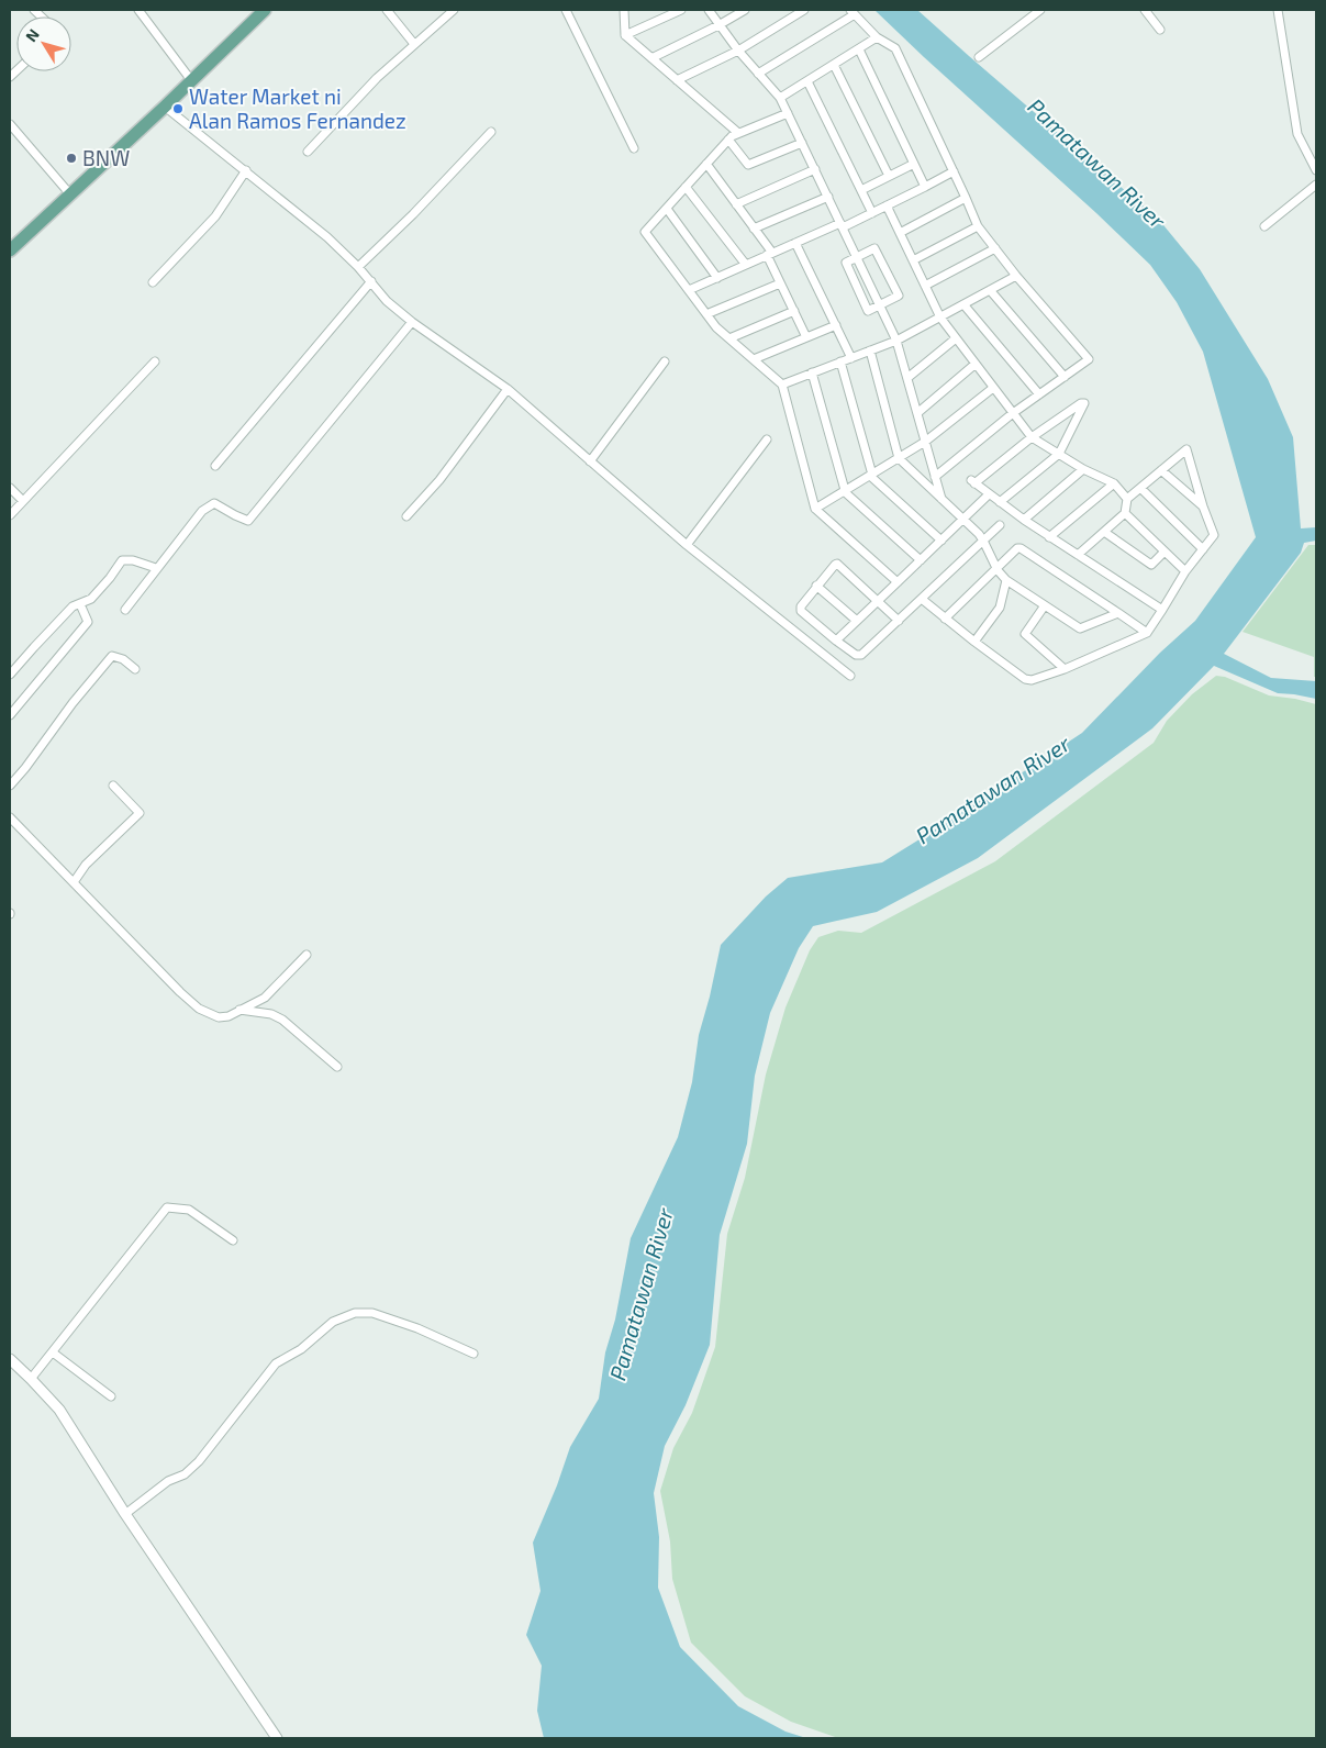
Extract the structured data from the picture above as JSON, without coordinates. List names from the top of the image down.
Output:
{
  "water": ["Pamatawan River"],
  "places": ["Water Market ni Alan Ramos Fernandez", "BNW"],
  "north": "top left"
}
